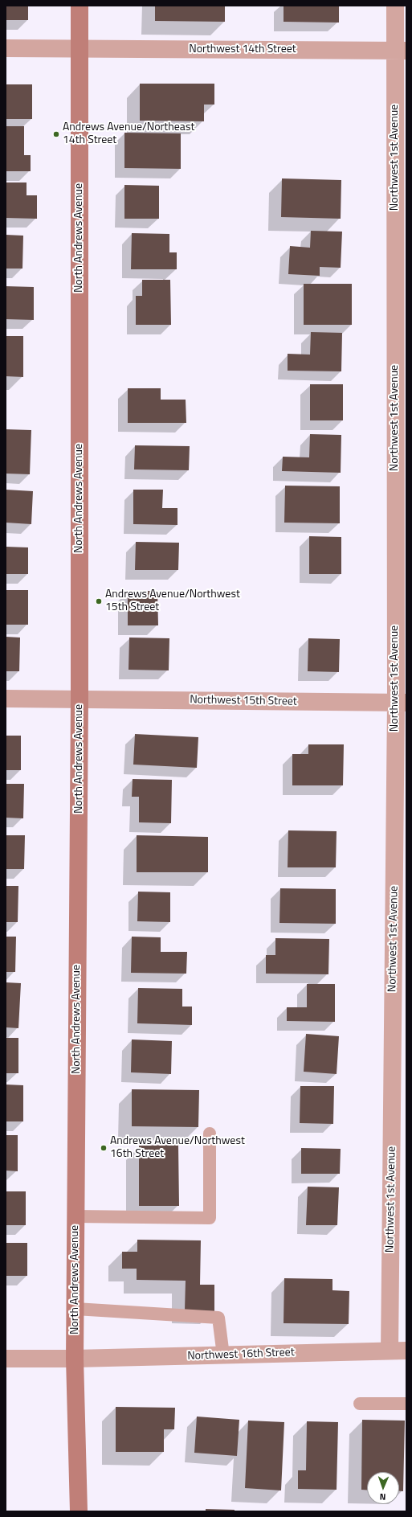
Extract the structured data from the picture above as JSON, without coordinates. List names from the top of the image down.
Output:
{
  "streets": {
    "main road": ["North Andrews Avenue"],
    "street": [
      "Northwest 14th Street",
      "Northwest 1st Avenue",
      "Northwest 15th Street",
      "Northwest 16th Street"
    ]
  },
  "crossings": [
    ["Northwest 14th Street", "Northwest 1st Avenue"],
    ["Northwest 14th Street", "North Andrews Avenue"],
    ["Northwest 1st Avenue", "Northwest 15th Street"],
    ["Northwest 1st Avenue", "Northwest 16th Street"],
    ["North Andrews Avenue", "Northwest 15th Street"],
    ["North Andrews Avenue", "Northwest 16th Street"]
  ],
  "places": ["Andrews Avenue/Northeast 14th Street", "Andrews Avenue/Northwest 15th Street", "Andrews Avenue/Northwest 16th Street"],
  "north": "bottom"
}
